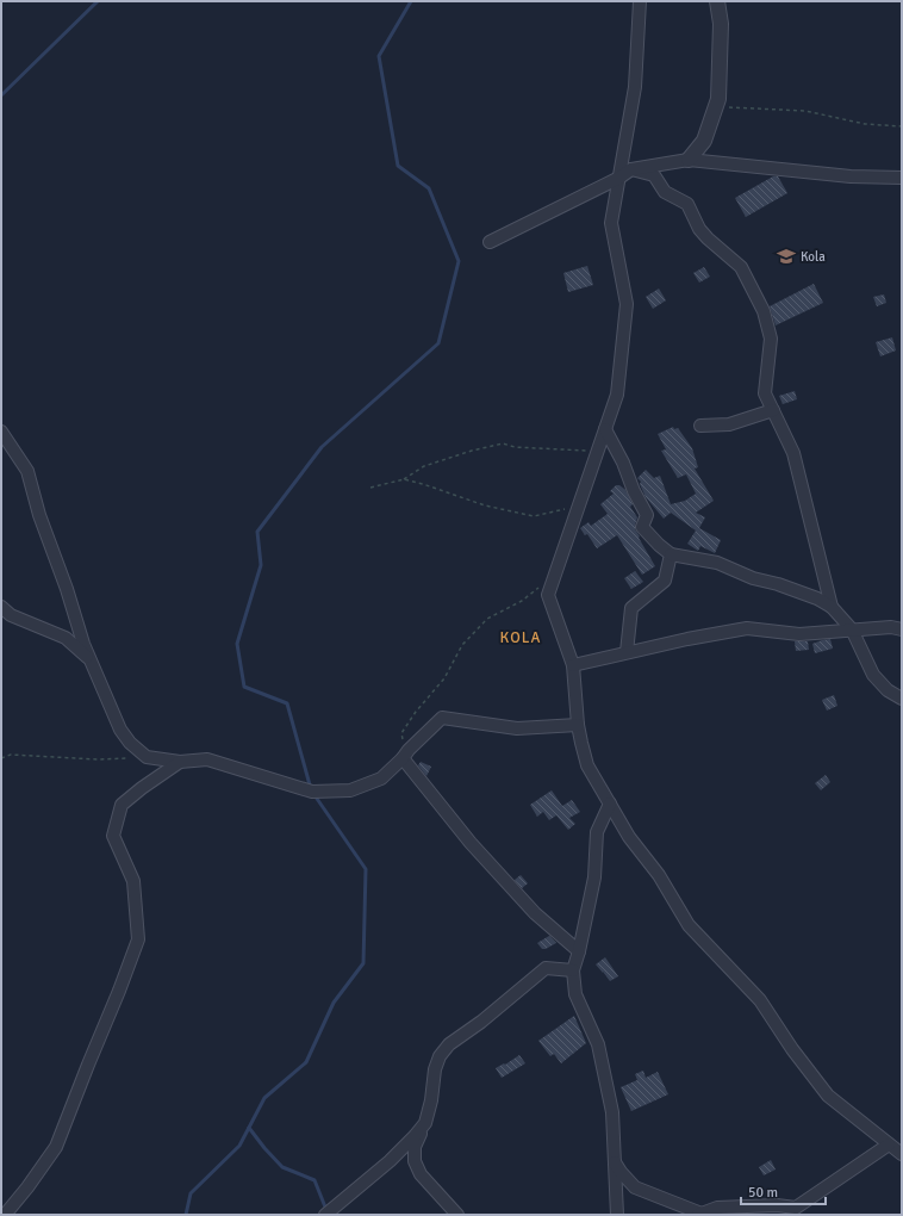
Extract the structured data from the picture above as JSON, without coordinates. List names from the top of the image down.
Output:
{
  "districts": ["KOLA"],
  "places": {
    "school or university": ["Kola"]
  },
  "scale_bar": "50 m"
}
